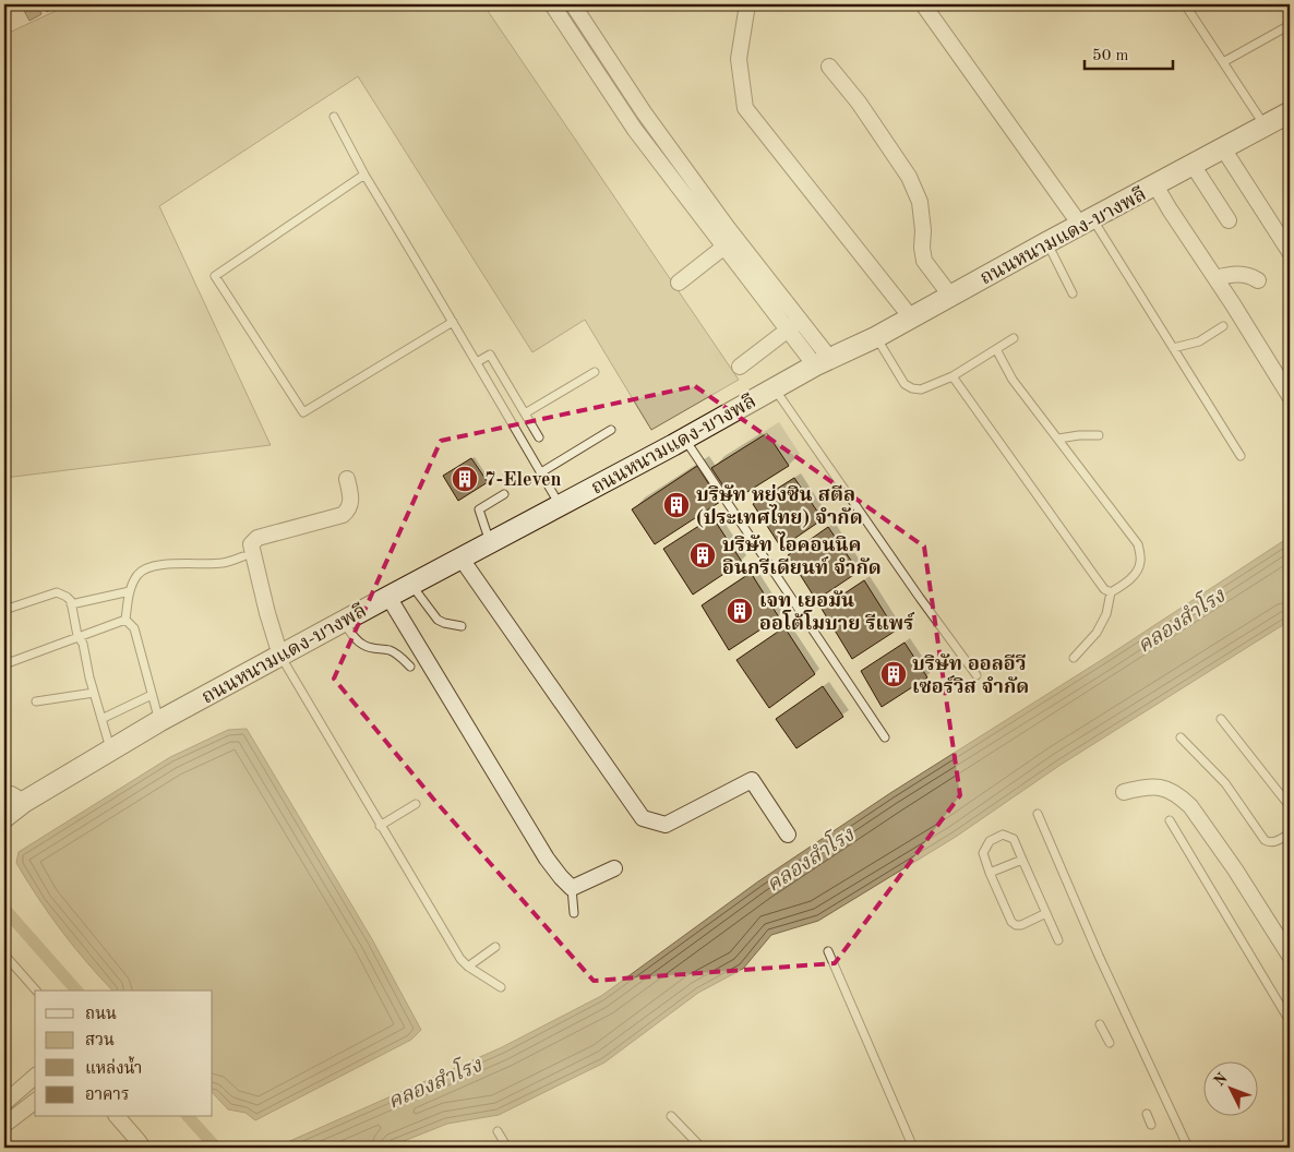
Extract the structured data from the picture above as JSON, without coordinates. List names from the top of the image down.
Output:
{
  "streets": {
    "main road": ["ถนนหนามแดง-บางพลี"]
  },
  "water": ["คลองสำโรง"],
  "places": {
    "building": [
      "7-Eleven",
      "บริษัท หย่งซิน สตีล (ประเทศไทย) จํากัด",
      "บริษัท ไอคอนนิค อินกรีเดียนท์ จำกัด",
      "เจท เยอมัน ออโต้โมบาย รีแพร์",
      "บริษัท ออลอีวี เซอร์วิส จำกัด"
    ]
  },
  "legend": [
    "ถนน",
    "สวน",
    "แหล่งน้ำ",
    "อาคาร"
  ],
  "scale_bar": "50 m",
  "north": "top left"
}
